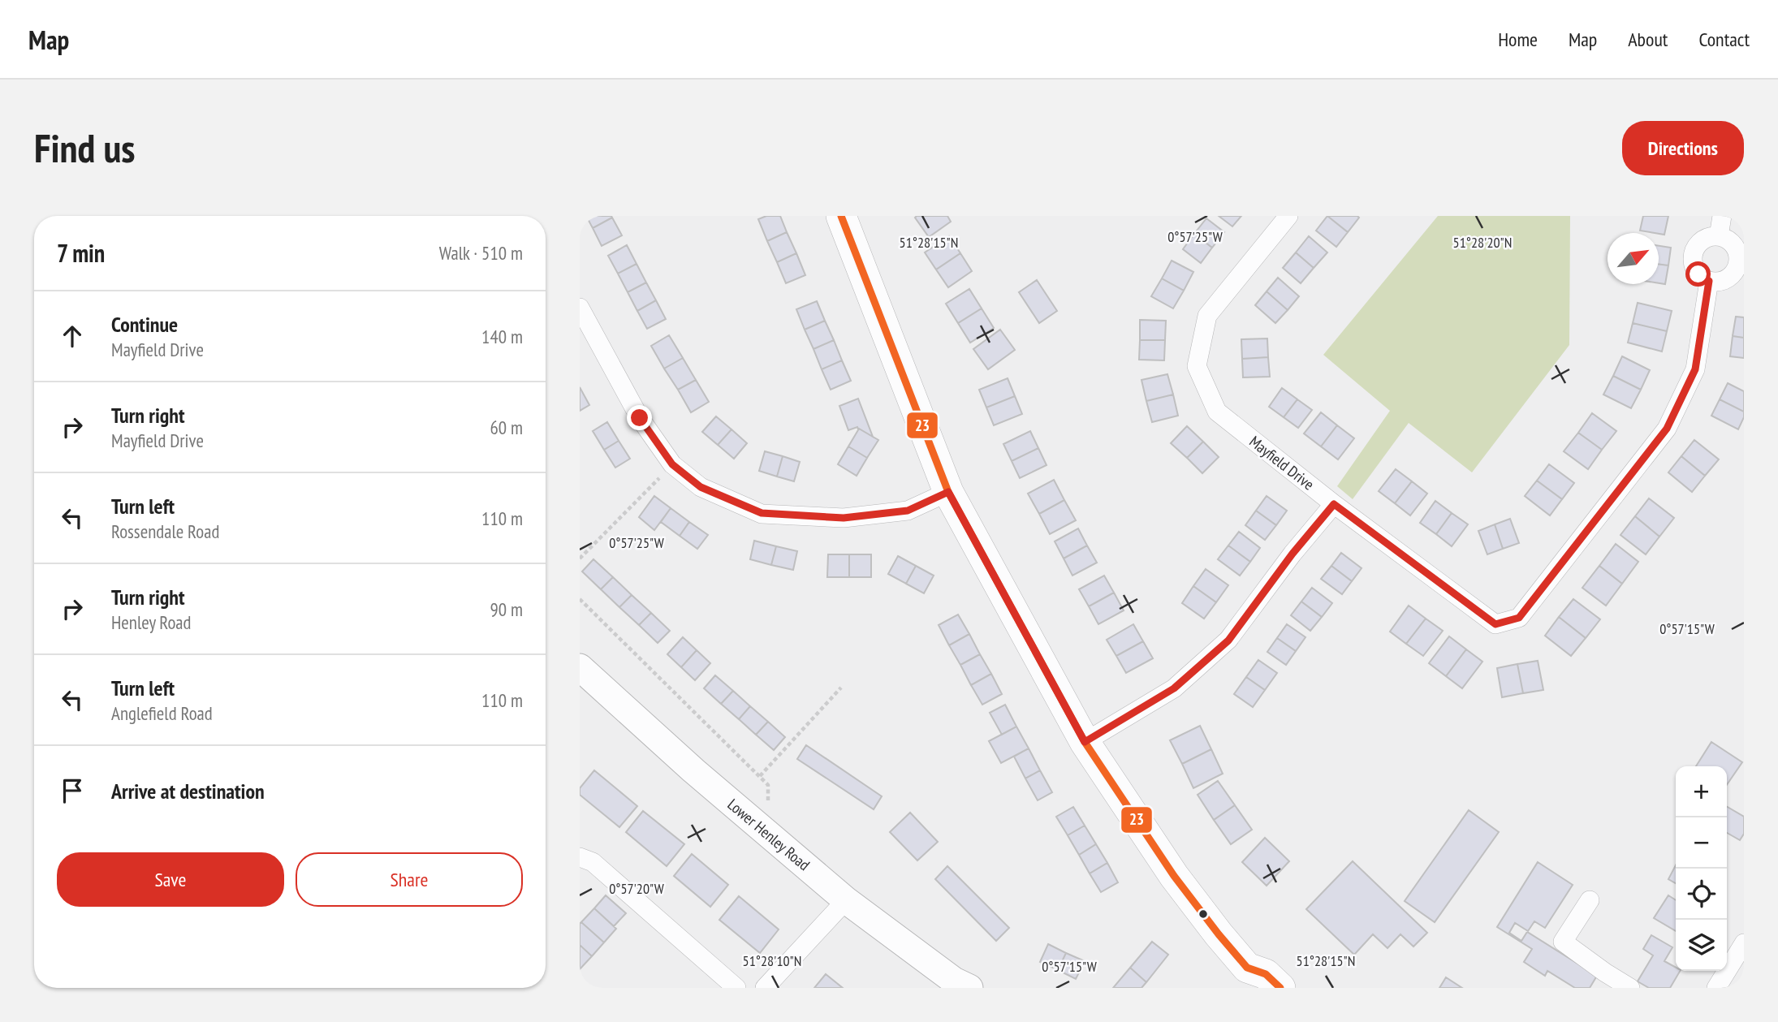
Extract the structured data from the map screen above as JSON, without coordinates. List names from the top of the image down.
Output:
{
  "streets": {
    "main road": ["Lower Henley Road"],
    "street": ["Mayfield Drive"]
  },
  "lines": ["transit line 23"],
  "north": "top right",
  "page": {
    "header": "Map",
    "nav": [
      "Home",
      "Map",
      "About",
      "Contact"
    ],
    "buttons": [
      "Directions",
      ["Save", "Share"]
    ],
    "title": "Find us",
    "heading": ["7 min", "Walk · 510 m"],
    "list": [
      ["Continue", "Mayfield Drive", "140 m"],
      ["Turn right", "Mayfield Drive", "60 m"],
      ["Turn left", "Rossendale Road", "110 m"],
      ["Turn right", "Henley Road", "90 m"],
      ["Turn left", "Anglefield Road", "110 m"],
      "Arrive at destination"
    ],
    "map_buttons": ["+", "−"]
  },
  "coordinates": [
    "0°57'25\"W",
    "51°28'15\"N",
    "51°28'20\"N",
    "0°57'15\"W",
    "0°57'20\"W",
    "51°28'10\"N"
  ]
}
